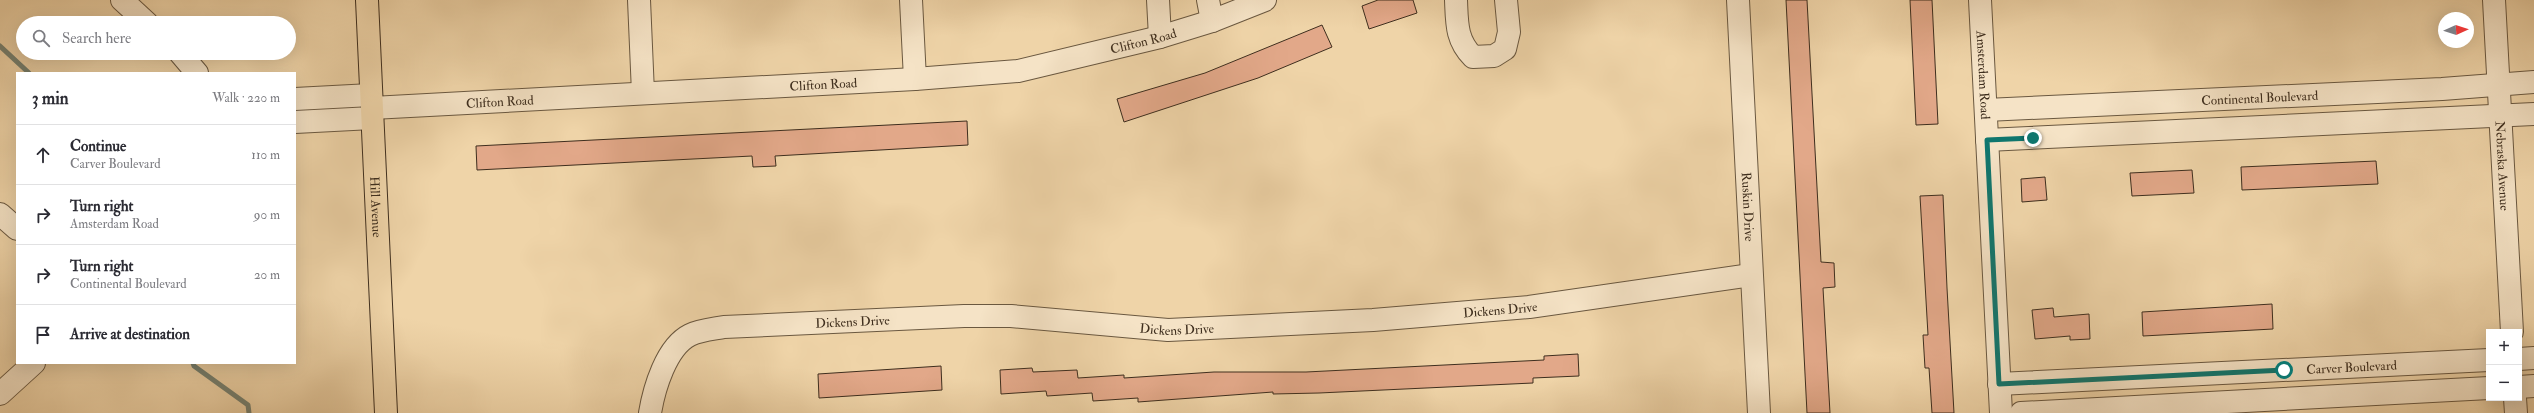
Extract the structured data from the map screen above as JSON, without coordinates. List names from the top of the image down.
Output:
{
  "streets": {
    "main road": ["Hill Avenue"],
    "street": [
      "Clifton Road",
      "Amsterdam Road",
      "Continental Boulevard",
      "Nebraska Avenue",
      "Ruskin Drive",
      "Dickens Drive",
      "Carver Boulevard"
    ]
  },
  "crossings": [
    ["Clifton Road", "Hill Avenue"],
    ["Amsterdam Road", "Continental Boulevard"],
    ["Amsterdam Road", "Carver Boulevard"],
    ["Continental Boulevard", "Nebraska Avenue"],
    ["Ruskin Drive", "Dickens Drive"]
  ],
  "north": "right",
  "page": {
    "search": "Search here",
    "heading": ["3 min", "Walk · 220 m"],
    "list": [
      ["Continue", "Carver Boulevard", "110 m"],
      ["Turn right", "Amsterdam Road", "90 m"],
      ["Turn right", "Continental Boulevard", "20 m"],
      "Arrive at destination"
    ],
    "map_buttons": ["+", "−"]
  }
}
